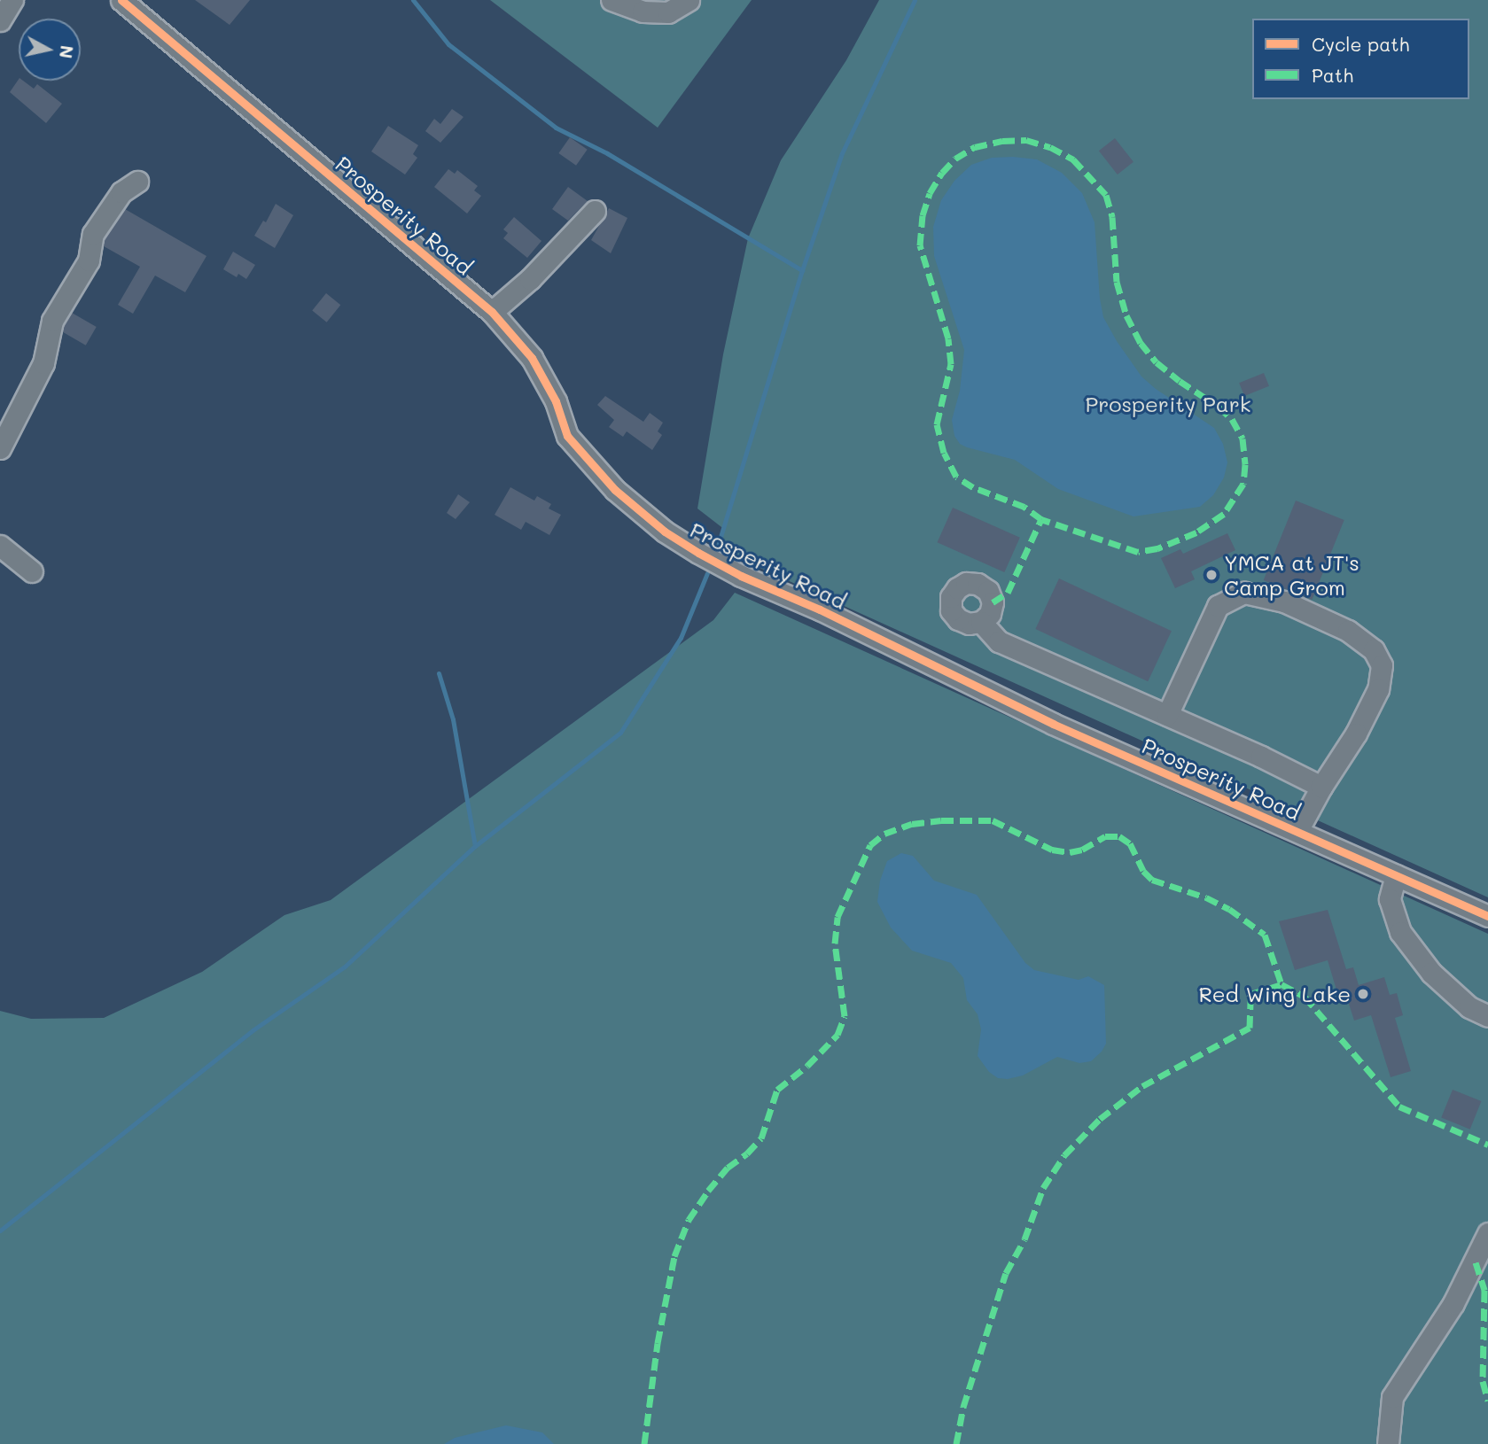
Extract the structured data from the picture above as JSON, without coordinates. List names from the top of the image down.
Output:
{
  "streets": {
    "street": ["Prosperity Road"]
  },
  "parks": ["Prosperity Park"],
  "places": ["YMCA at JT's Camp Grom", "Red Wing Lake"],
  "legend": ["Cycle path", "Path"],
  "north": "right"
}
